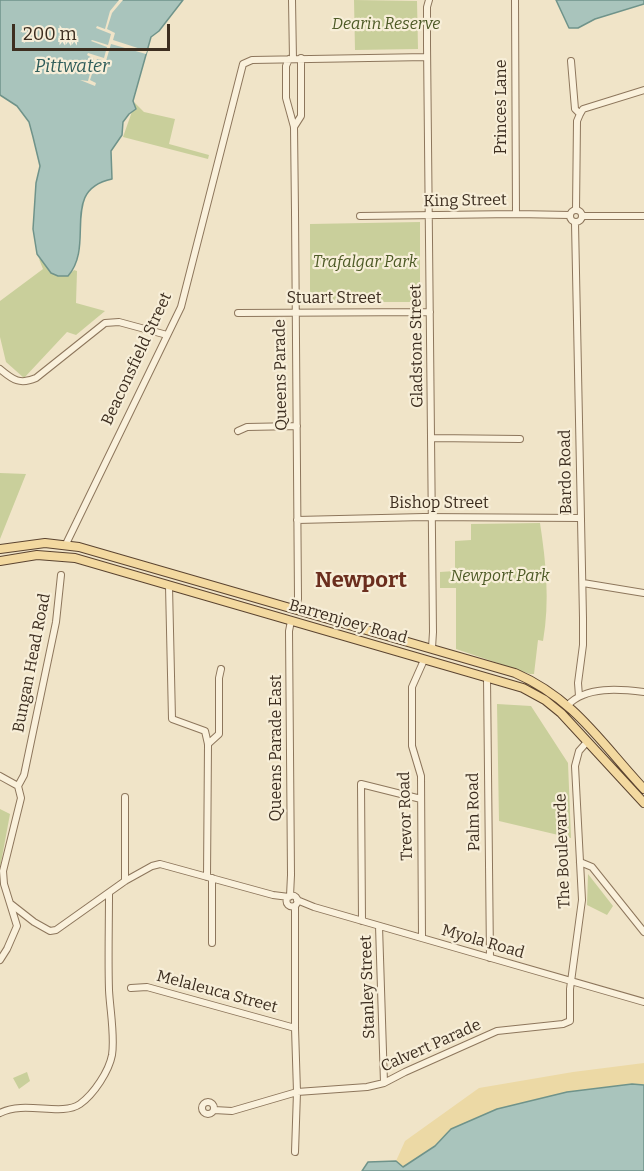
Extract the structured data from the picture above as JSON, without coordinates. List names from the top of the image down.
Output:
{
  "streets": {
    "main road": [
      "Beaconsfield Street",
      "Queens Parade",
      "Barrenjoey Road",
      "Palm Road"
    ],
    "street": [
      "Princes Lane",
      "King Street",
      "Stuart Street",
      "Gladstone Street",
      "Bardo Road",
      "Bishop Street",
      "Bungan Head Road",
      "Queens Parade East",
      "Trevor Road",
      "The Boulevarde",
      "Myola Road",
      "Stanley Street",
      "Melaleuca Street",
      "Calvert Parade"
    ]
  },
  "crossings": [
    ["Princes Lane", "King Street"],
    ["King Street", "Gladstone Street"],
    ["King Street", "Bardo Road"],
    ["Stuart Street", "Gladstone Street"],
    ["Stuart Street", "Queens Parade"],
    ["Gladstone Street", "Beaconsfield Street"],
    ["Gladstone Street", "Bishop Street"],
    ["Gladstone Street", "Barrenjoey Road"],
    ["Beaconsfield Street", "Queens Parade"],
    ["Beaconsfield Street", "Barrenjoey Road"],
    ["Queens Parade", "Bishop Street"],
    ["Queens Parade", "Barrenjoey Road"],
    ["Queens Parade", "Queens Parade East"],
    ["Bardo Road", "Bishop Street"],
    ["Barrenjoey Road", "Queens Parade East"],
    ["Barrenjoey Road", "Palm Road"],
    ["Barrenjoey Road", "Trevor Road"],
    ["Barrenjoey Road", "The Boulevarde"],
    ["Bungan Head Road", "Myola Road"],
    ["Queens Parade East", "Myola Road"],
    ["Queens Parade East", "Melaleuca Street"],
    ["Queens Parade East", "Calvert Parade"],
    ["Palm Road", "Myola Road"],
    ["Trevor Road", "Myola Road"],
    ["The Boulevarde", "Myola Road"],
    ["The Boulevarde", "Calvert Parade"],
    ["Myola Road", "Stanley Street"],
    ["Myola Road", "Calvert Parade"],
    ["Stanley Street", "Calvert Parade"]
  ],
  "districts": ["Newport"],
  "water": ["Pittwater"],
  "parks": ["Dearin Reserve", "Trafalgar Park", "Newport Park"],
  "scale_bar": "200 m"
}
